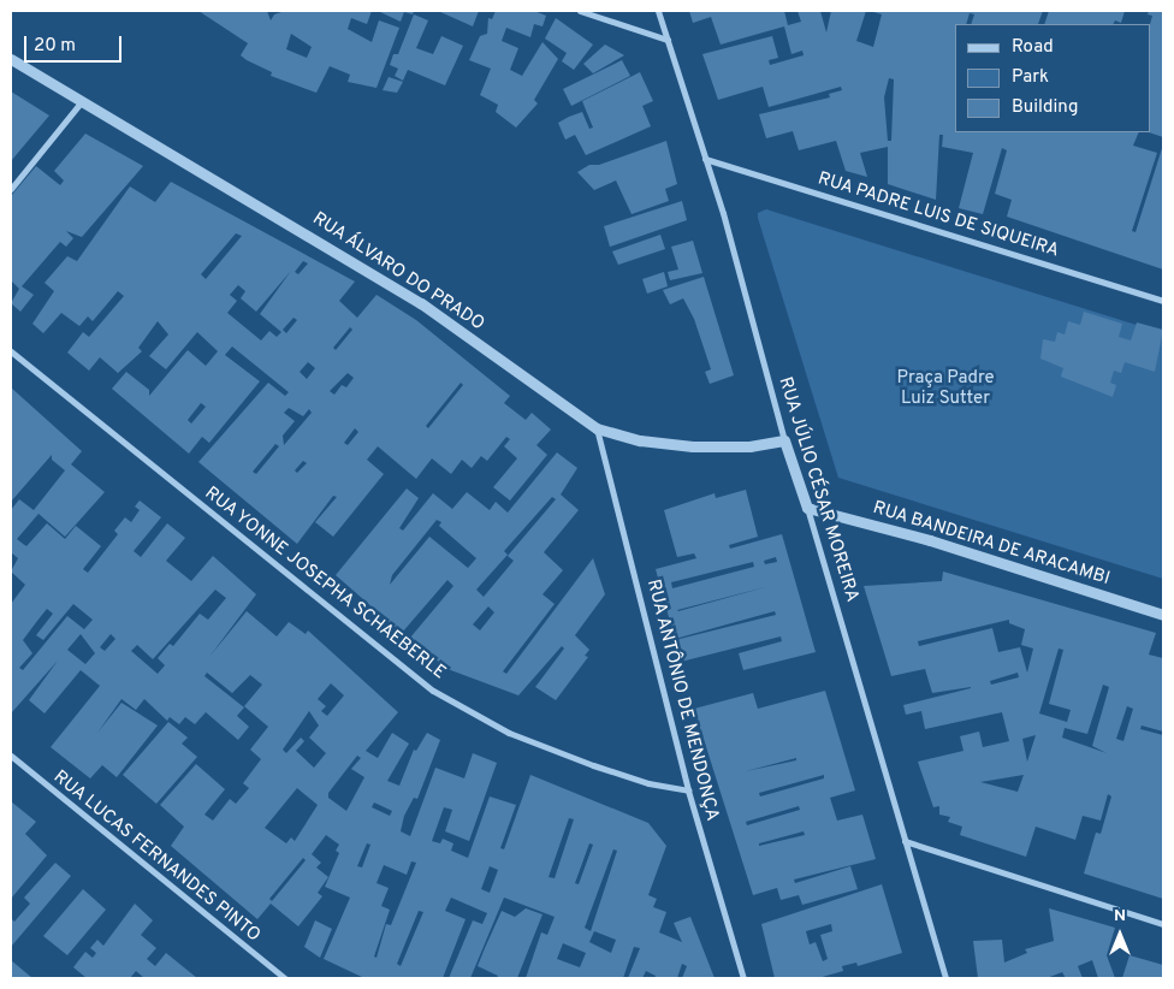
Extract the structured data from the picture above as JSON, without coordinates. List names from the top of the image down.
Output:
{
  "streets": {
    "street": [
      "RUA PADRE LUIS DE SIQUEIRA",
      "RUA ÁLVARO DO PRADO",
      "RUA JÚLIO CÉSAR MOREIRA",
      "RUA BANDEIRA DE ARACAMBI",
      "RUA YONNE JOSEPHA SCHAEBERLE",
      "RUA ANTÔNIO DE MENDONÇA",
      "RUA LUCAS FERNANDES PINTO"
    ]
  },
  "crossings": [
    ["RUA PADRE LUIS DE SIQUEIRA", "RUA JÚLIO CÉSAR MOREIRA"],
    ["RUA ÁLVARO DO PRADO", "RUA JÚLIO CÉSAR MOREIRA"],
    ["RUA ÁLVARO DO PRADO", "RUA ANTÔNIO DE MENDONÇA"],
    ["RUA JÚLIO CÉSAR MOREIRA", "RUA BANDEIRA DE ARACAMBI"],
    ["RUA YONNE JOSEPHA SCHAEBERLE", "RUA ANTÔNIO DE MENDONÇA"]
  ],
  "parks": ["Praça Padre Luiz Sutter"],
  "legend": ["Road", "Park", "Building"],
  "scale_bar": "20 m",
  "north": "top"
}
